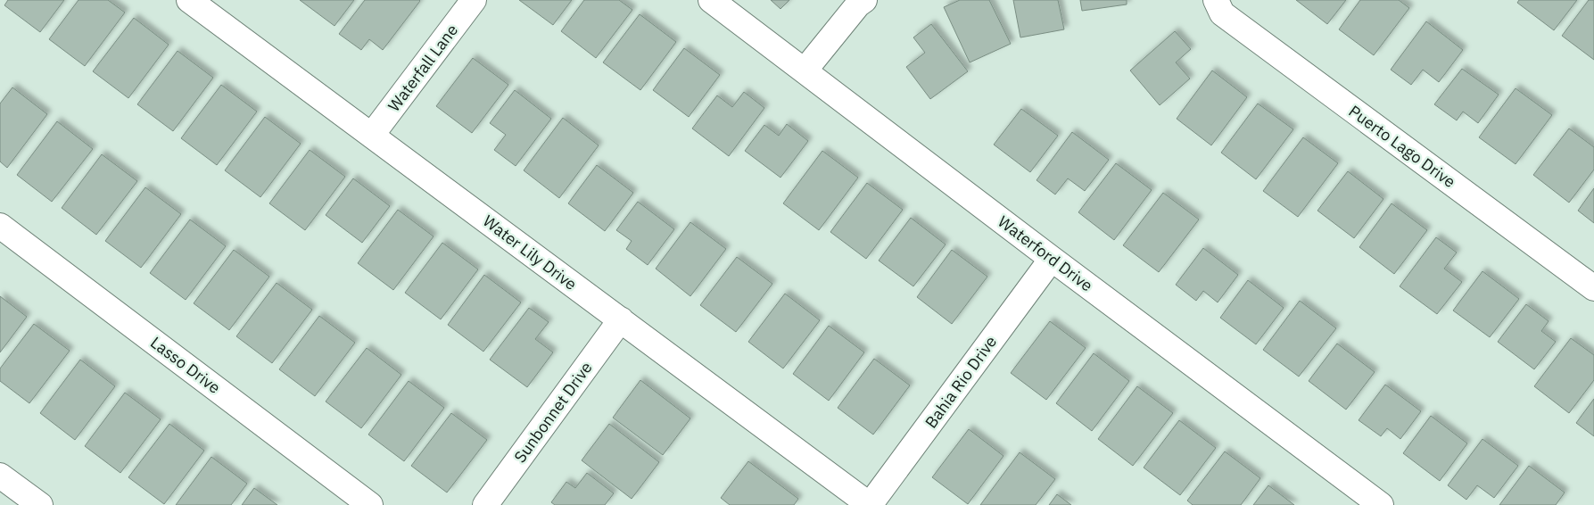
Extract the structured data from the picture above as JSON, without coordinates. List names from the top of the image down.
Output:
{
  "streets": {
    "street": [
      "Waterfall Lane",
      "Puerto Lago Drive",
      "Water Lily Drive",
      "Waterford Drive",
      "Lasso Drive",
      "Bahia Rio Drive",
      "Sunbonnet Drive"
    ]
  },
  "crossings": [
    ["Waterfall Lane", "Water Lily Drive"],
    ["Water Lily Drive", "Bahia Rio Drive"],
    ["Water Lily Drive", "Sunbonnet Drive"],
    ["Waterford Drive", "Bahia Rio Drive"]
  ]
}
